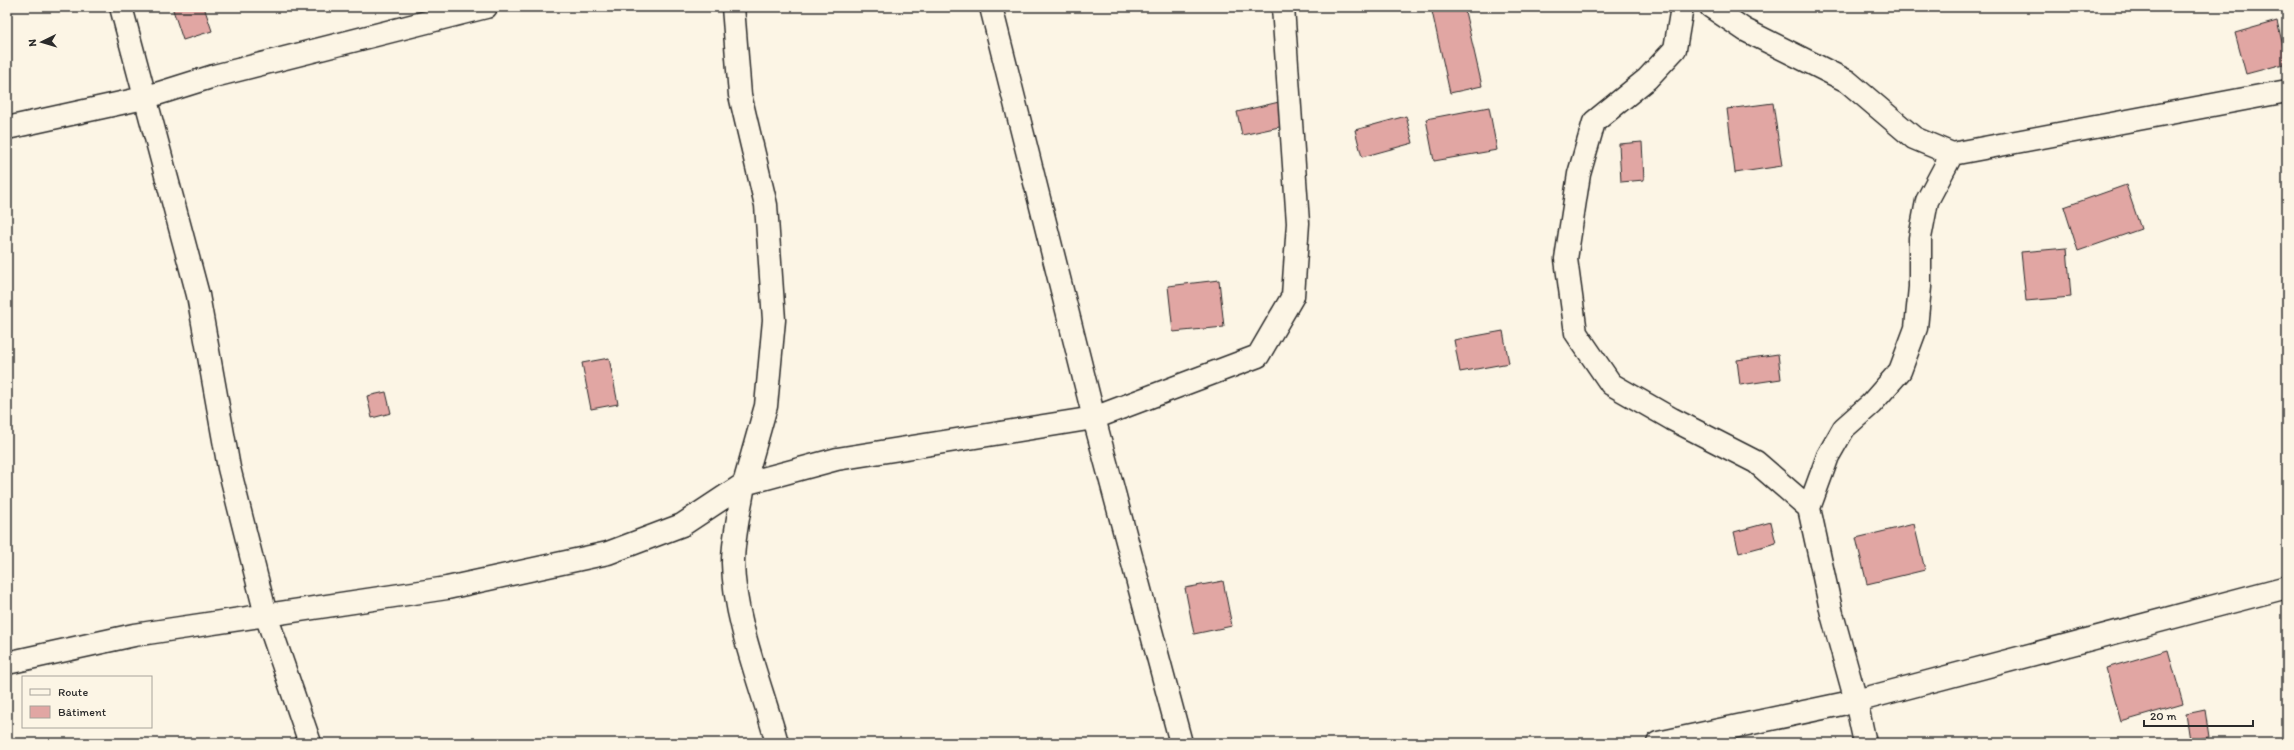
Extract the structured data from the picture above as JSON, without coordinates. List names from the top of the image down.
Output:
{
  "legend": ["Route", "Bâtiment"],
  "scale_bar": "20 m",
  "north": "left"
}
